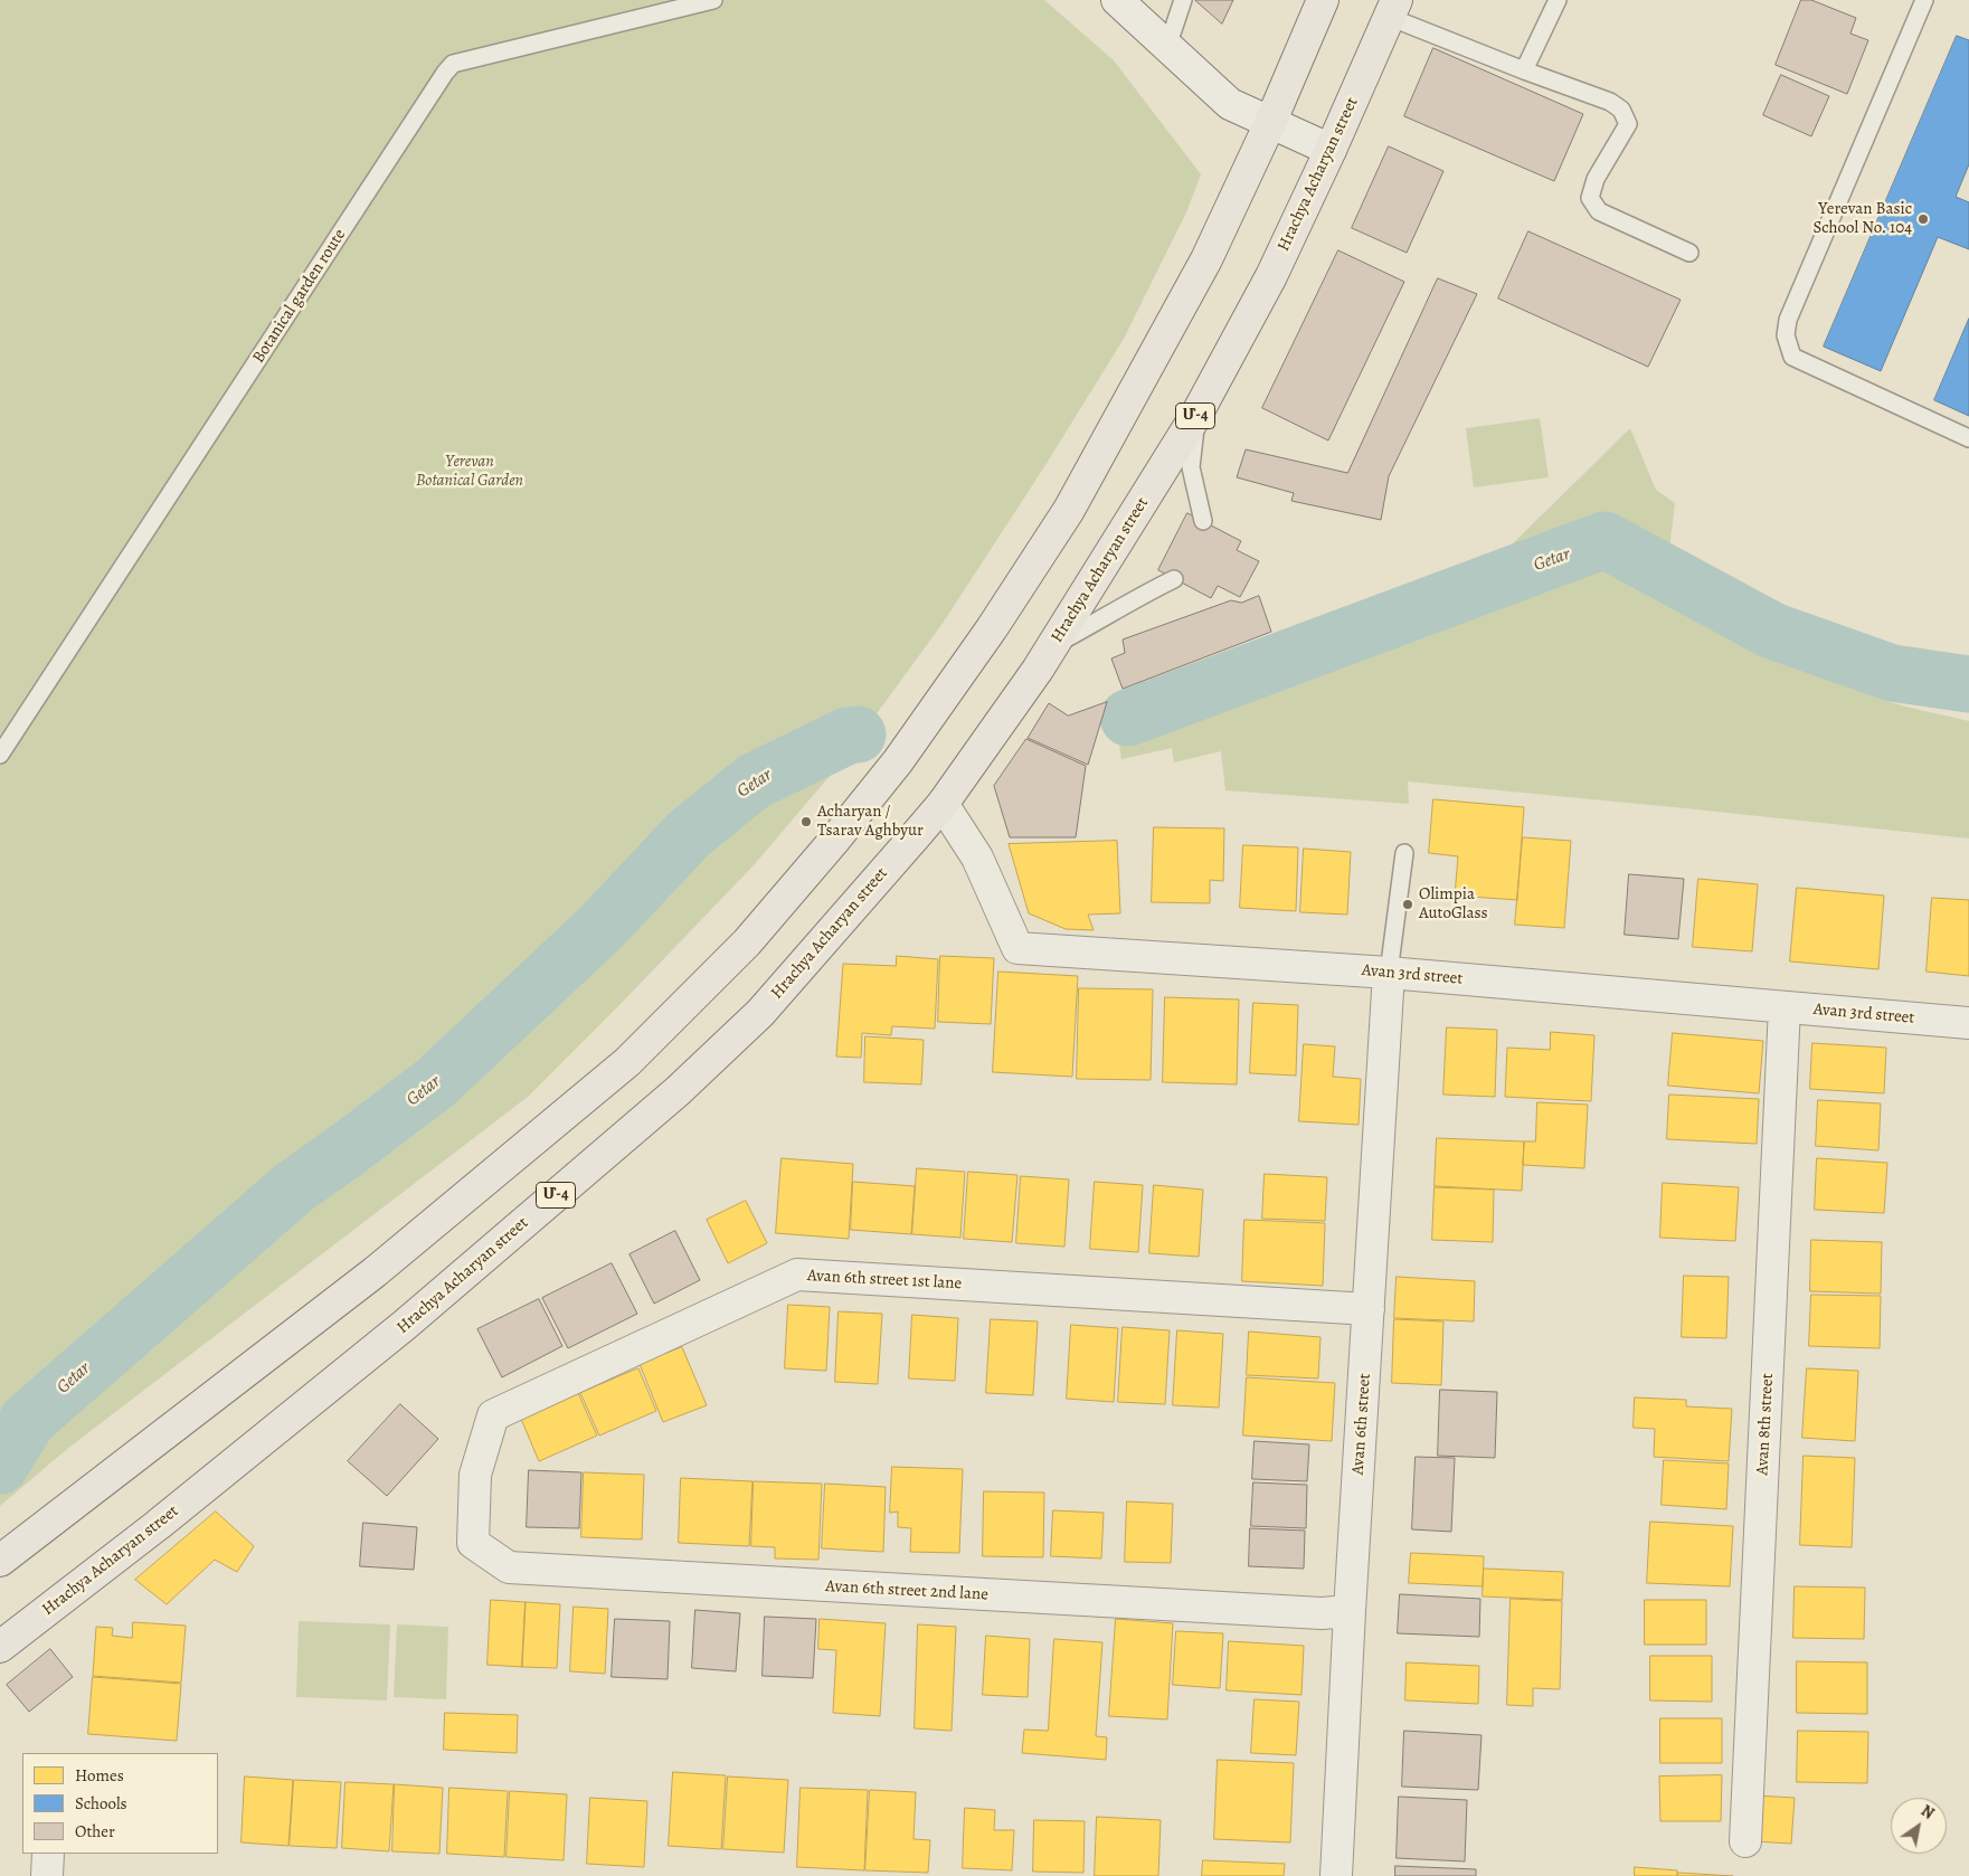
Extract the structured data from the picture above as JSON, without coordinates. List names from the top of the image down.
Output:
{
  "streets": {
    "highway": ["Hrachya Acharyan street", "Մ-4"],
    "street": [
      "Avan 3rd street",
      "Avan 6th street 1st lane",
      "Avan 6th street",
      "Avan 8th street",
      "Avan 6th street 2nd lane"
    ],
    "lane": ["Botanical garden route"]
  },
  "crossings": [
    ["Hrachya Acharyan street", "Avan 3rd street"],
    ["Avan 3rd street", "Avan 6th street"],
    ["Avan 3rd street", "Avan 8th street"],
    ["Avan 6th street 1st lane", "Avan 6th street"],
    ["Avan 6th street 1st lane", "Avan 6th street 2nd lane"],
    ["Avan 6th street", "Avan 6th street 2nd lane"]
  ],
  "water": ["Getar"],
  "parks": ["Yerevan Botanical Garden"],
  "places": ["Yerevan Basic School No. 104", "Acharyan / Tsarav Aghbyur", "Olimpia AutoGlass"],
  "legend": ["Homes", "Schools", "Other"],
  "north": "top right"
}
